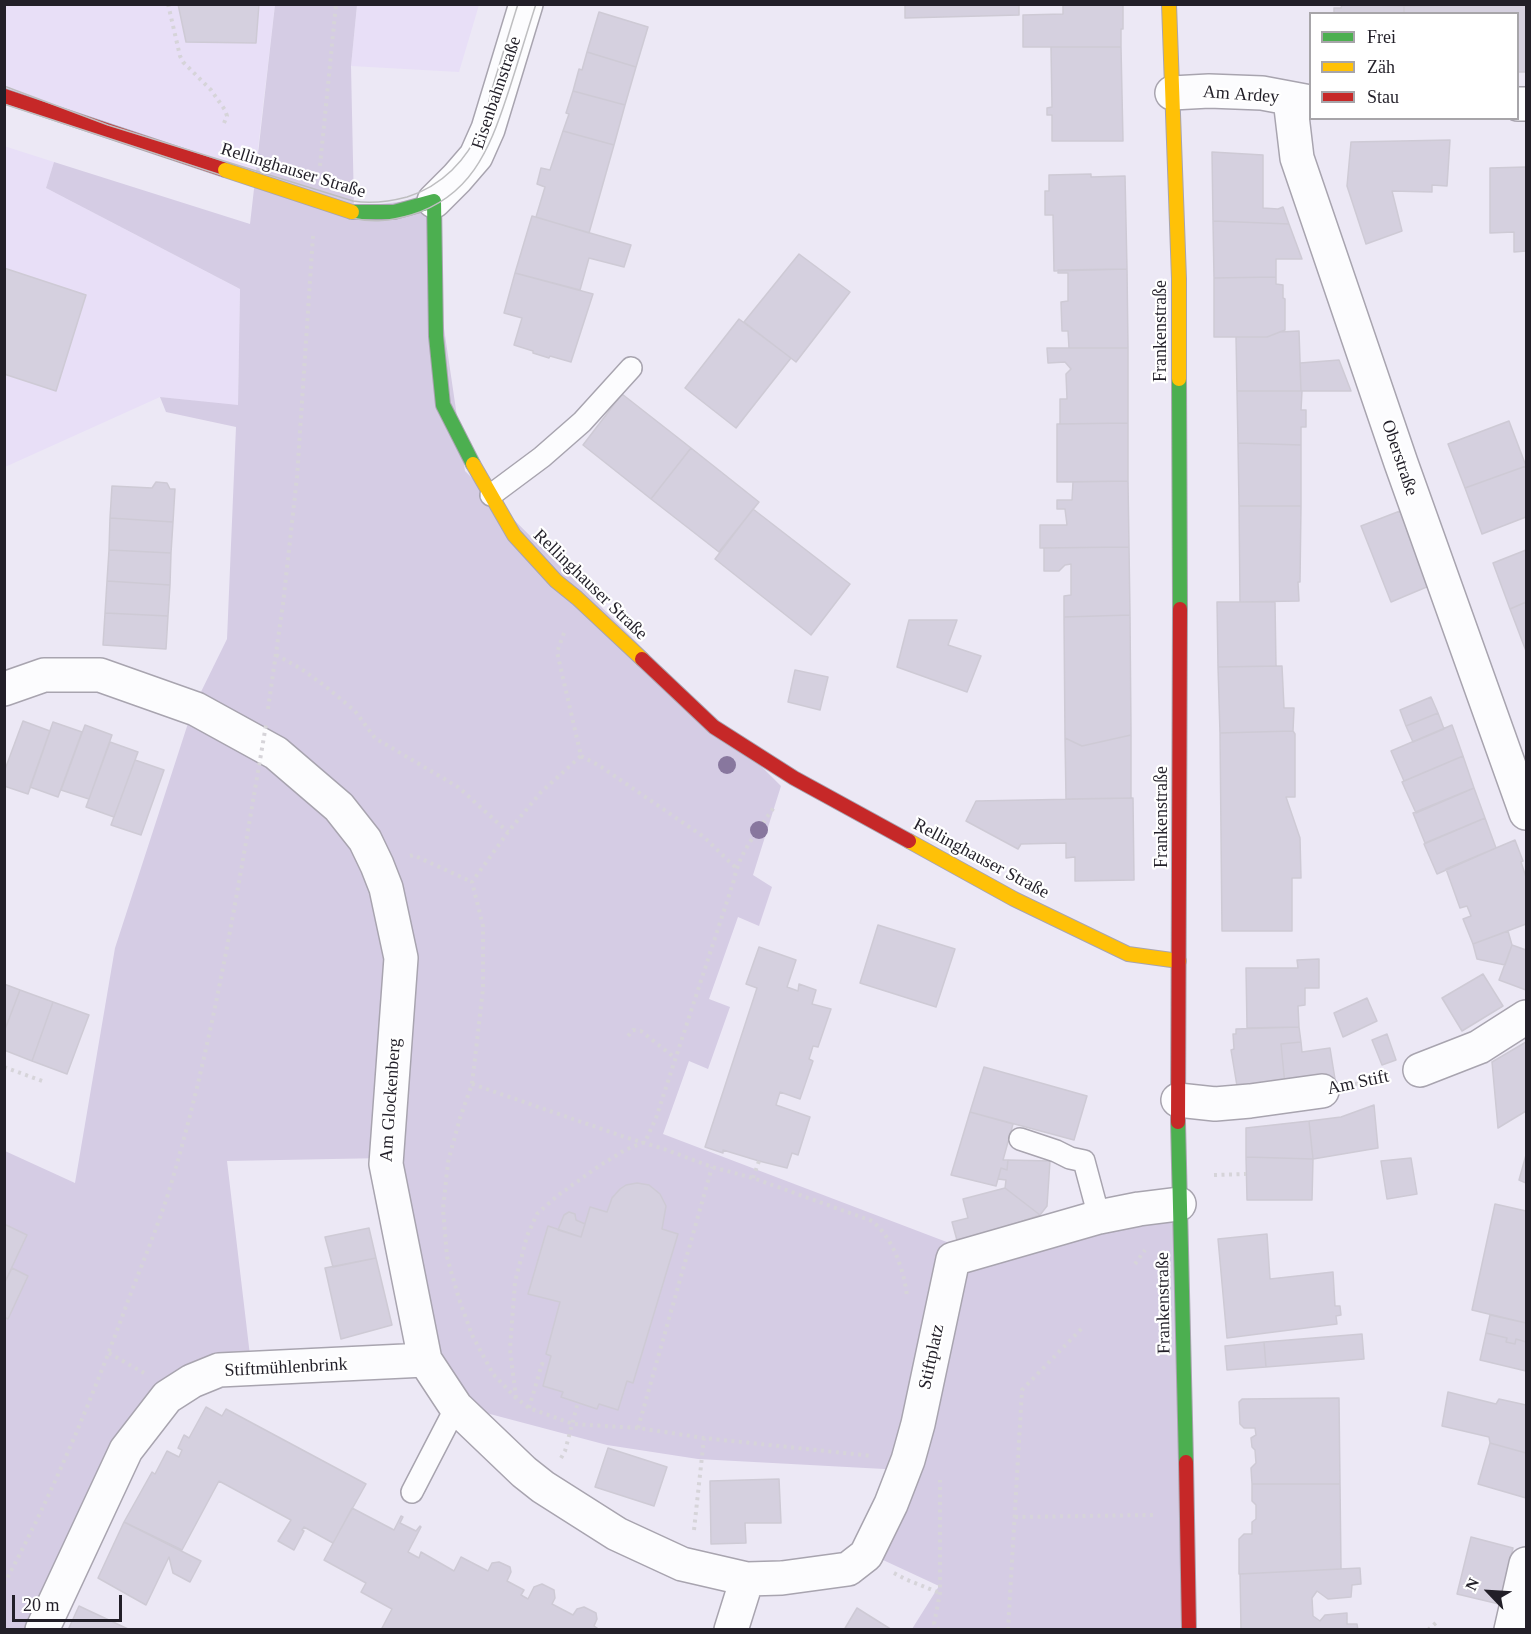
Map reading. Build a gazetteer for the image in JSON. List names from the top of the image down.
{
  "streets": {
    "main road": ["Rellinghauser Straße", "Frankenstraße"],
    "street": [
      "Eisenbahnstraße",
      "Am Ardey",
      "Oberstraße",
      "Am Stift",
      "Am Glockenberg",
      "Stiftplatz",
      "Stiftmühlenbrink"
    ]
  },
  "crossings": [
    ["Eisenbahnstraße", "Rellinghauser Straße"],
    ["Am Ardey", "Frankenstraße"],
    ["Am Ardey", "Oberstraße"],
    ["Rellinghauser Straße", "Frankenstraße"],
    ["Frankenstraße", "Am Stift"],
    ["Frankenstraße", "Stiftplatz"],
    ["Am Glockenberg", "Stiftplatz"],
    ["Am Glockenberg", "Stiftmühlenbrink"]
  ],
  "legend": ["Frei", "Zäh", "Stau"],
  "scale_bar": "20 m",
  "north": "top left"
}
